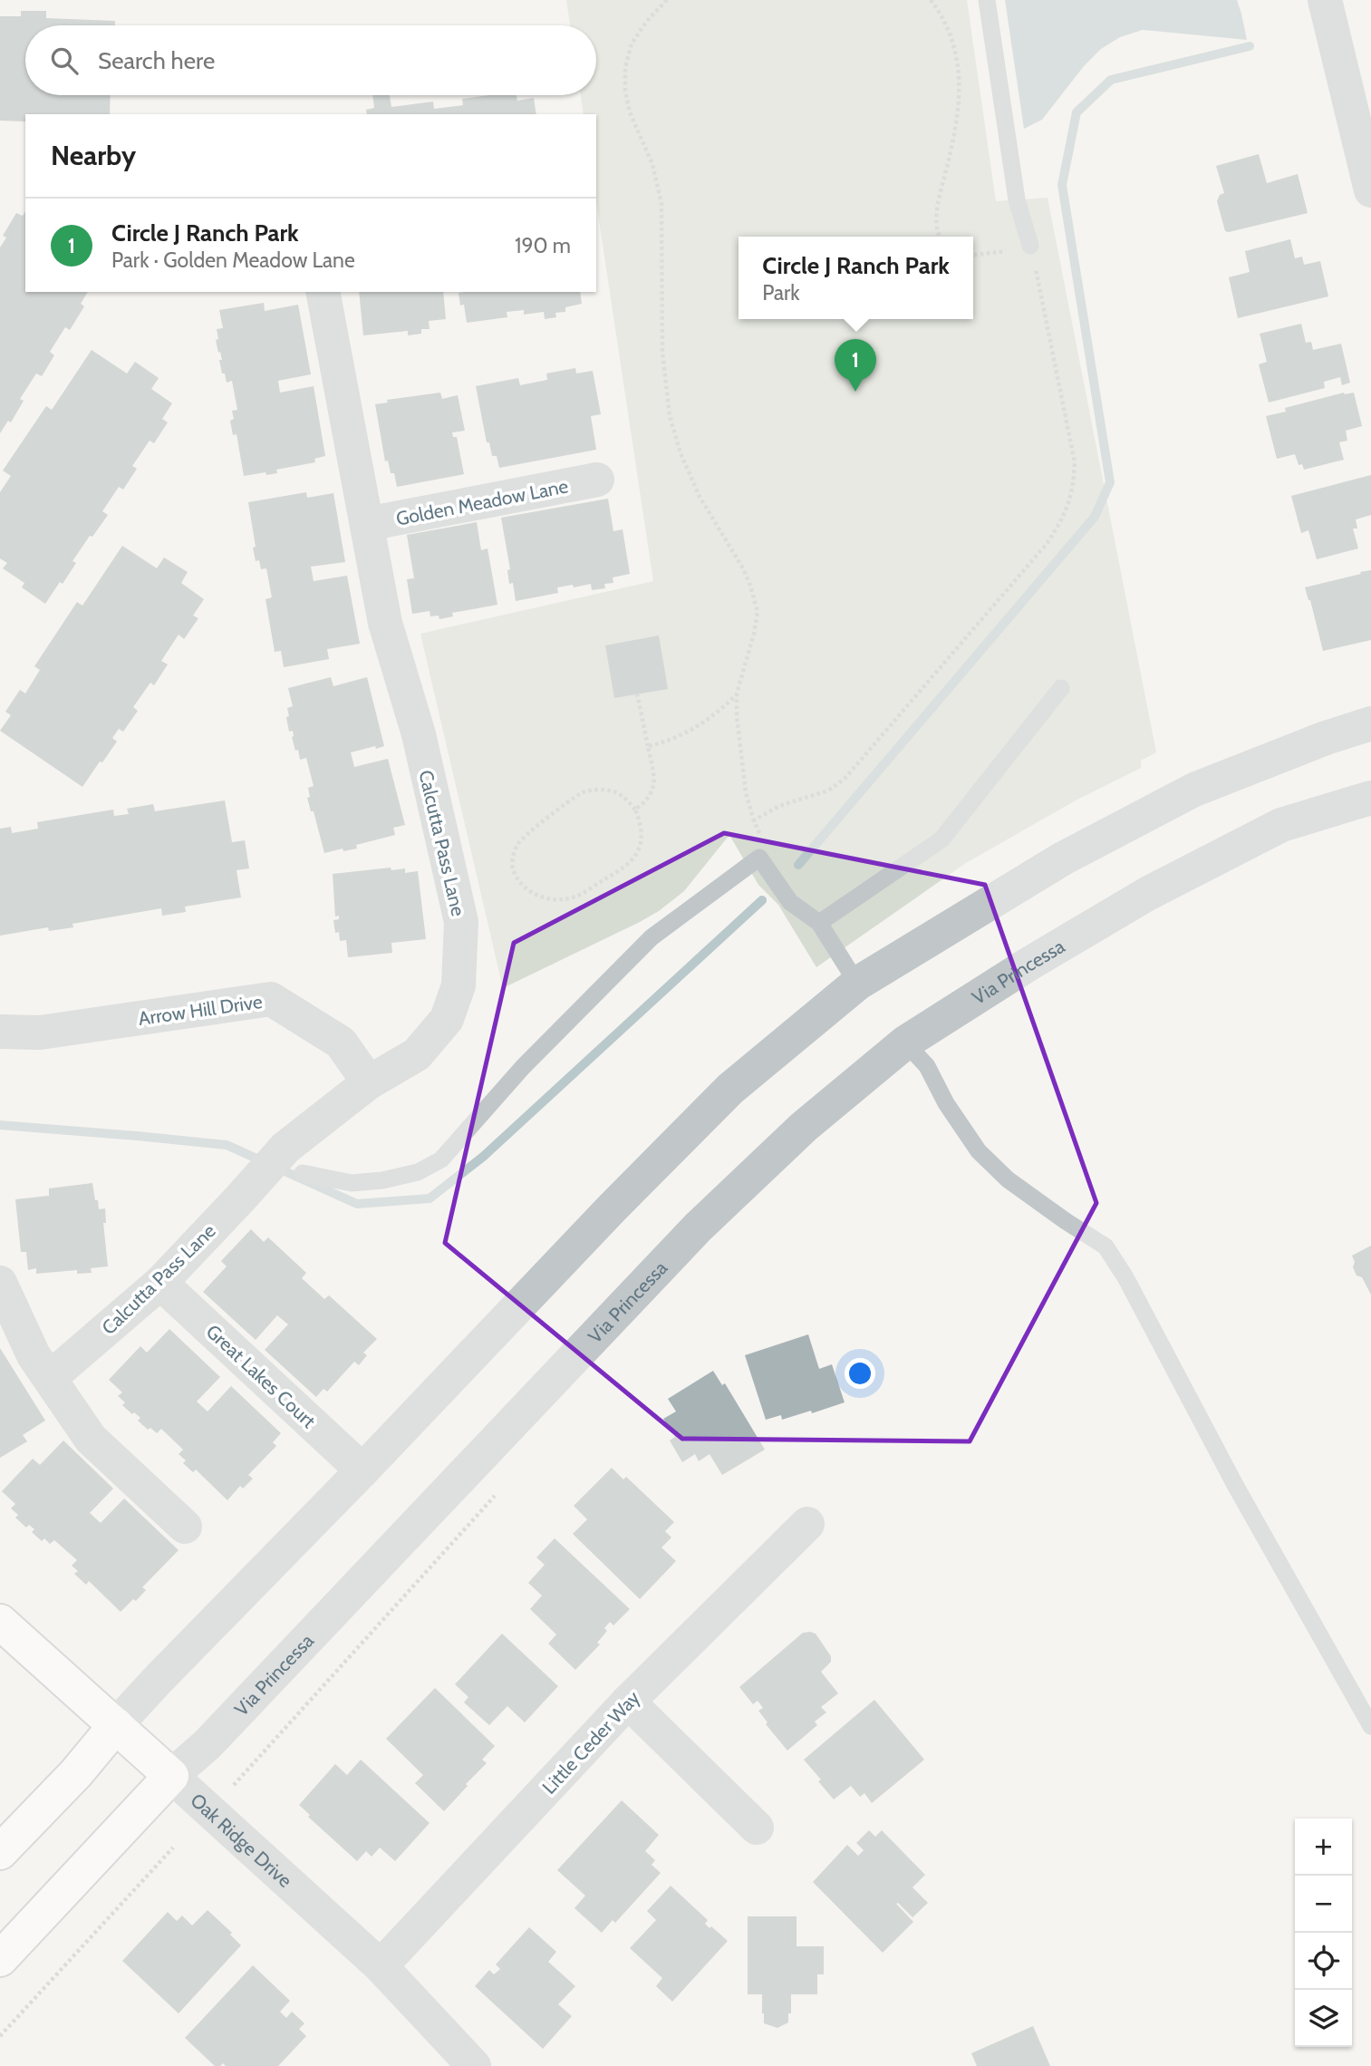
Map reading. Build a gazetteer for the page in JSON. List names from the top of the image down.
{
  "streets": {
    "main road": ["Via Princessa", "Oak Ridge Drive"],
    "street": [
      "Golden Meadow Lane",
      "Calcutta Pass Lane",
      "Arrow Hill Drive",
      "Great Lakes Court",
      "Little Ceder Way"
    ]
  },
  "crossings": [
    ["Golden Meadow Lane", "Calcutta Pass Lane"],
    ["Calcutta Pass Lane", "Arrow Hill Drive"],
    ["Calcutta Pass Lane", "Great Lakes Court"],
    ["Via Princessa", "Oak Ridge Drive"],
    ["Little Ceder Way", "Oak Ridge Drive"]
  ],
  "page": {
    "search": "Search here",
    "heading": "Nearby",
    "list": [
      {
        "mark": "1",
        "name": "Circle J Ranch Park",
        "note": "Park · Golden Meadow Lane",
        "value": "190 m"
      }
    ],
    "popup": ["Circle J Ranch Park", "Park"],
    "pins": "1",
    "map_buttons": ["+", "−"]
  }
}
